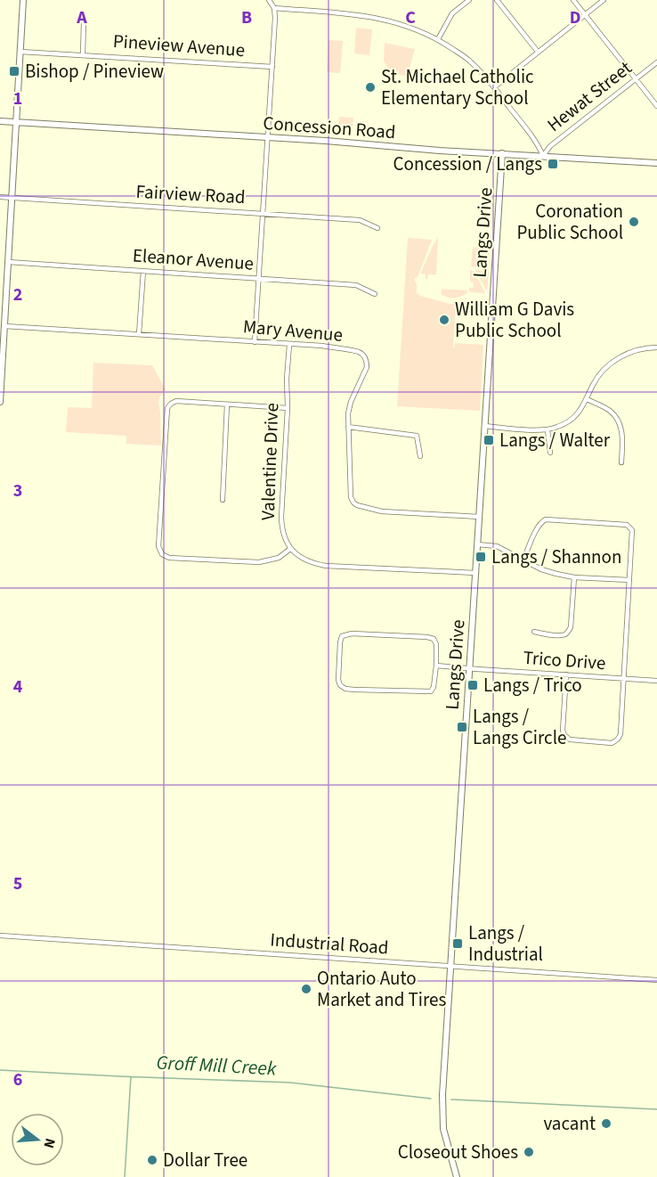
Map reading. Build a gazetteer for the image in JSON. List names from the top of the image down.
{
  "streets": {
    "main road": ["Concession Road", "Langs Drive"],
    "street": [
      "Pineview Avenue",
      "Hewat Street",
      "Fairview Road",
      "Eleanor Avenue",
      "Mary Avenue",
      "Valentine Drive",
      "Trico Drive",
      "Industrial Road"
    ]
  },
  "crossings": [
    ["Hewat Street", "Concession Road"],
    ["Concession Road", "Langs Drive"],
    ["Langs Drive", "Mary Avenue"],
    ["Langs Drive", "Trico Drive"],
    ["Langs Drive", "Industrial Road"],
    ["Mary Avenue", "Valentine Drive"]
  ],
  "water": ["Groff Mill Creek"],
  "places": {
    "transit": [
      "Bishop / Pineview",
      "Concession / Langs",
      "Langs / Walter",
      "Langs / Shannon",
      "Langs / Trico",
      "Langs / Langs Circle",
      "Langs / Industrial"
    ],
    "other": [
      "St. Michael Catholic Elementary School",
      "Coronation Public School",
      "William G Davis Public School",
      "Ontario Auto Market and Tires",
      "vacant",
      "Closeout Shoes",
      "Dollar Tree"
    ]
  },
  "north": "right",
  "grid": {
    "columns": [
      "A",
      "B",
      "C",
      "D"
    ],
    "rows": [
      "1",
      "2",
      "3",
      "4",
      "5",
      "6"
    ]
  }
}
